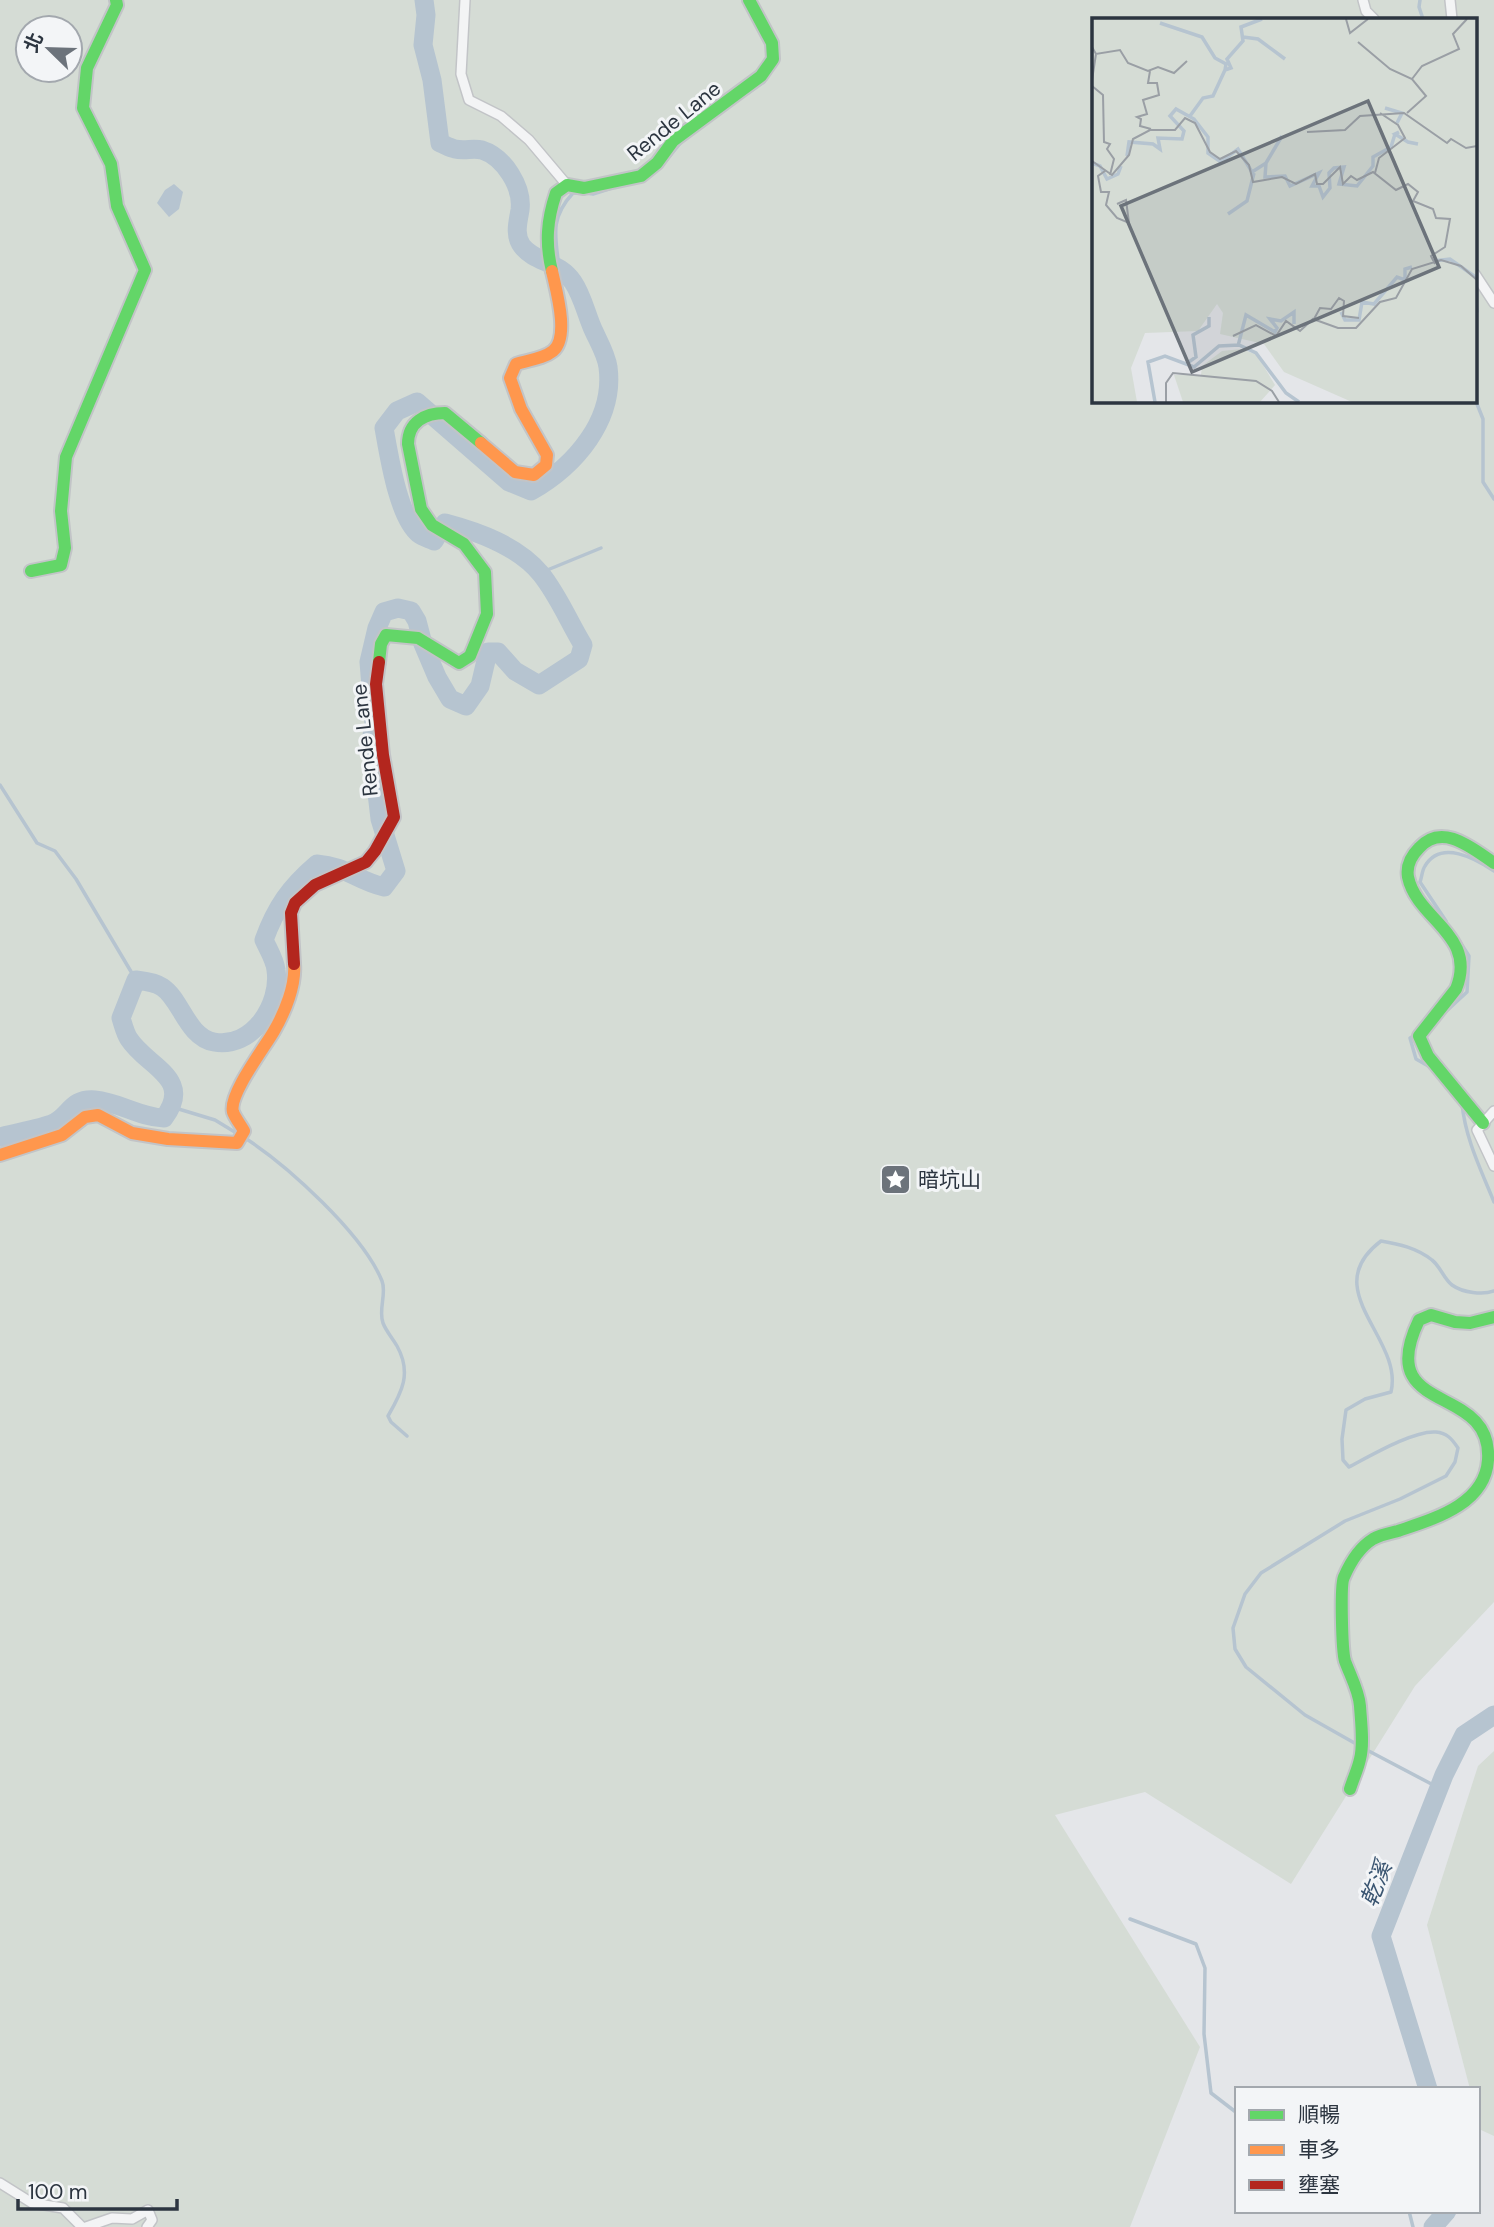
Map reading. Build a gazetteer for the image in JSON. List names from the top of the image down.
{
  "streets": {
    "street": ["Rende Lane"]
  },
  "water": ["乾溪"],
  "places": {
    "place": ["暗坑山"]
  },
  "legend": ["順暢", "車多", "壅塞"],
  "scale_bar": "100 m",
  "north": "top left"
}
